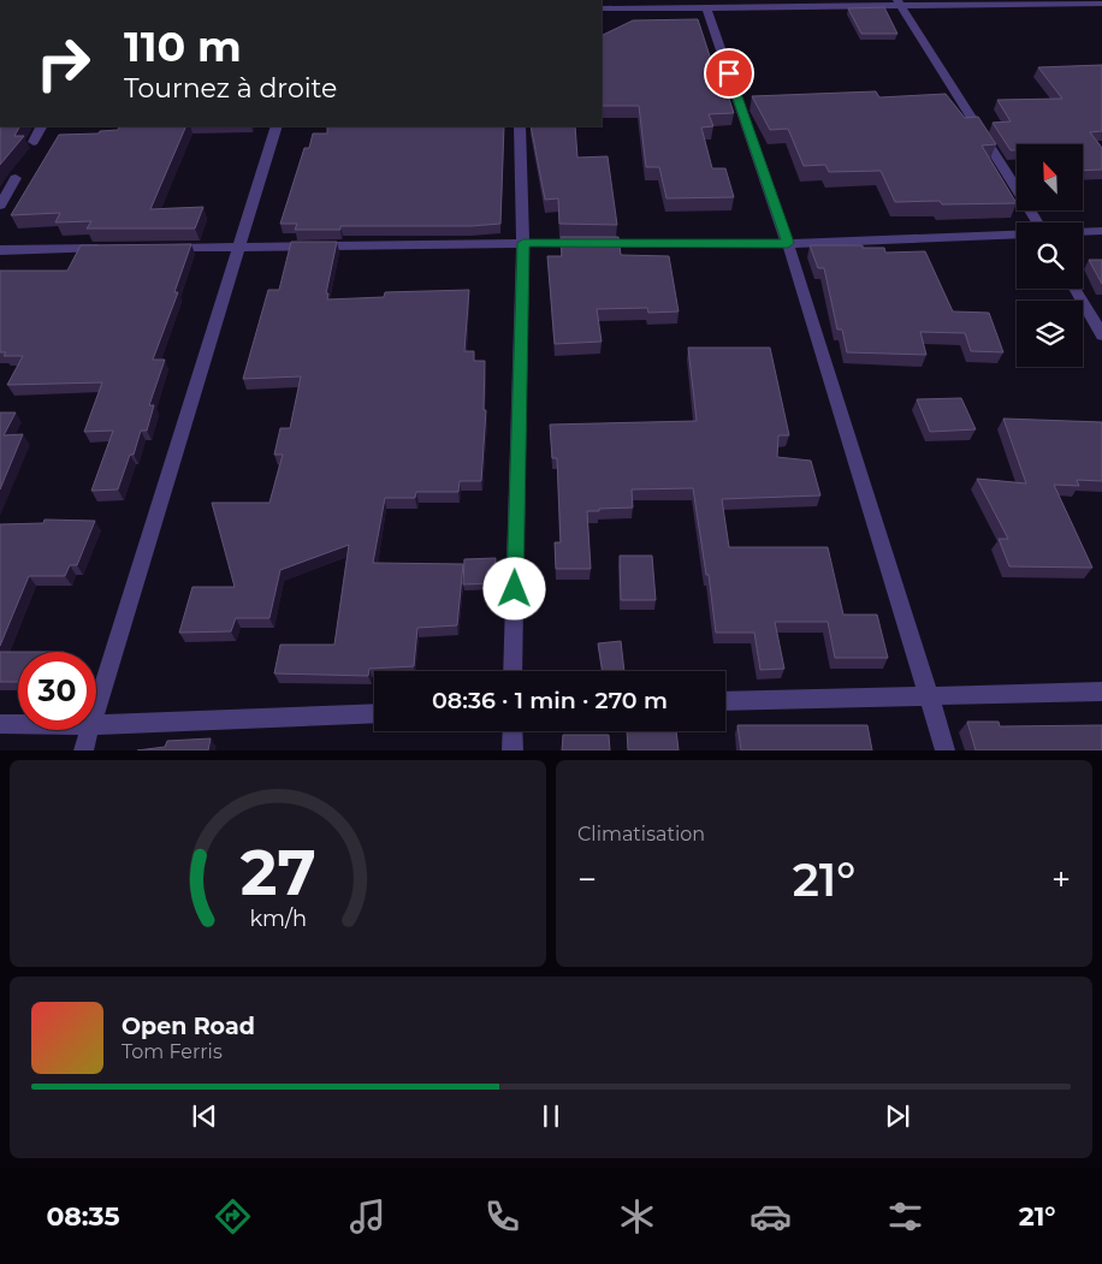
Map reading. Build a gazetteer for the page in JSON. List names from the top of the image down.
{
  "north": "top left",
  "page": {
    "turn": ["110 m", "Tournez à droite"],
    "limit": "30",
    "trip": "08:36 · 1 min · 270 m",
    "tile": "Climatisation",
    "heat": ["−", "21°", "+"],
    "song": ["Open Road", "Tom Ferris"],
    "tabs": ["08:35", "21°"],
    "gauge": ["27", "km/h"]
  }
}
